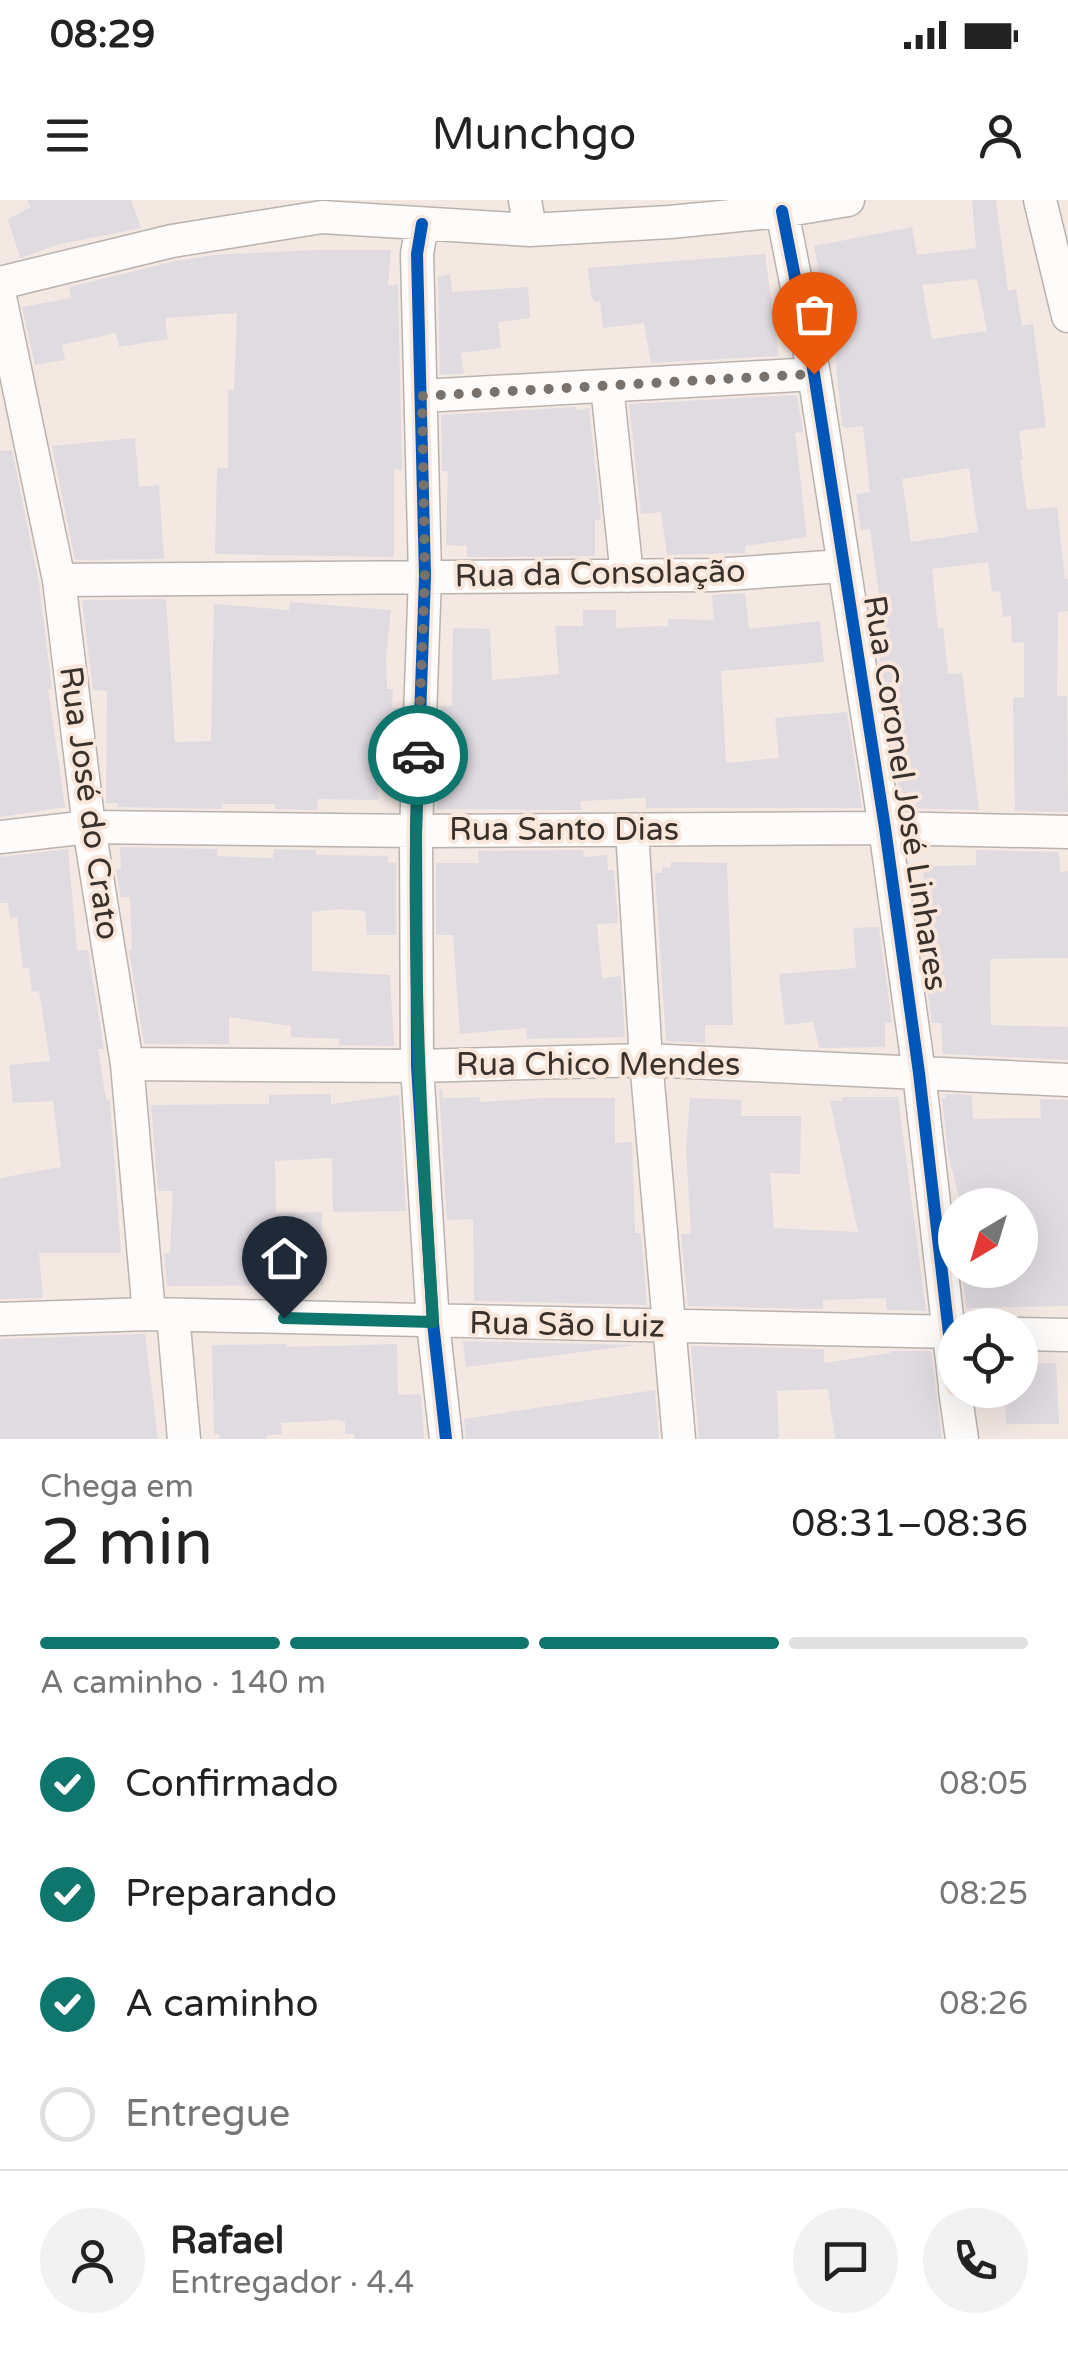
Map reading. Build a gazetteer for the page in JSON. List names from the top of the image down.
{
  "streets": {
    "street": [
      "Rua da Consolação",
      "Rua Coronel José Linhares",
      "Rua José do Crato",
      "Rua Santo Dias",
      "Rua Chico Mendes",
      "Rua São Luiz"
    ]
  },
  "crossings": [
    ["Rua da Consolação", "Rua Coronel José Linhares"],
    ["Rua da Consolação", "Rua José do Crato"],
    ["Rua Coronel José Linhares", "Rua Santo Dias"],
    ["Rua Coronel José Linhares", "Rua Chico Mendes"],
    ["Rua José do Crato", "Rua Santo Dias"],
    ["Rua José do Crato", "Rua Chico Mendes"],
    ["Rua José do Crato", "Rua São Luiz"]
  ],
  "north": "bottom left",
  "page": {
    "status": "08:29",
    "header": "Munchgo",
    "heading": ["2 min", "Chega em", "08:31–08:36"],
    "panel": ["Rafael", "Entregador · 4.4"],
    "bar": "A caminho · 140 m",
    "list": [
      ["Confirmado", "08:05"],
      ["Preparando", "08:25"],
      ["A caminho", "08:26"],
      "Entregue"
    ]
  }
}
